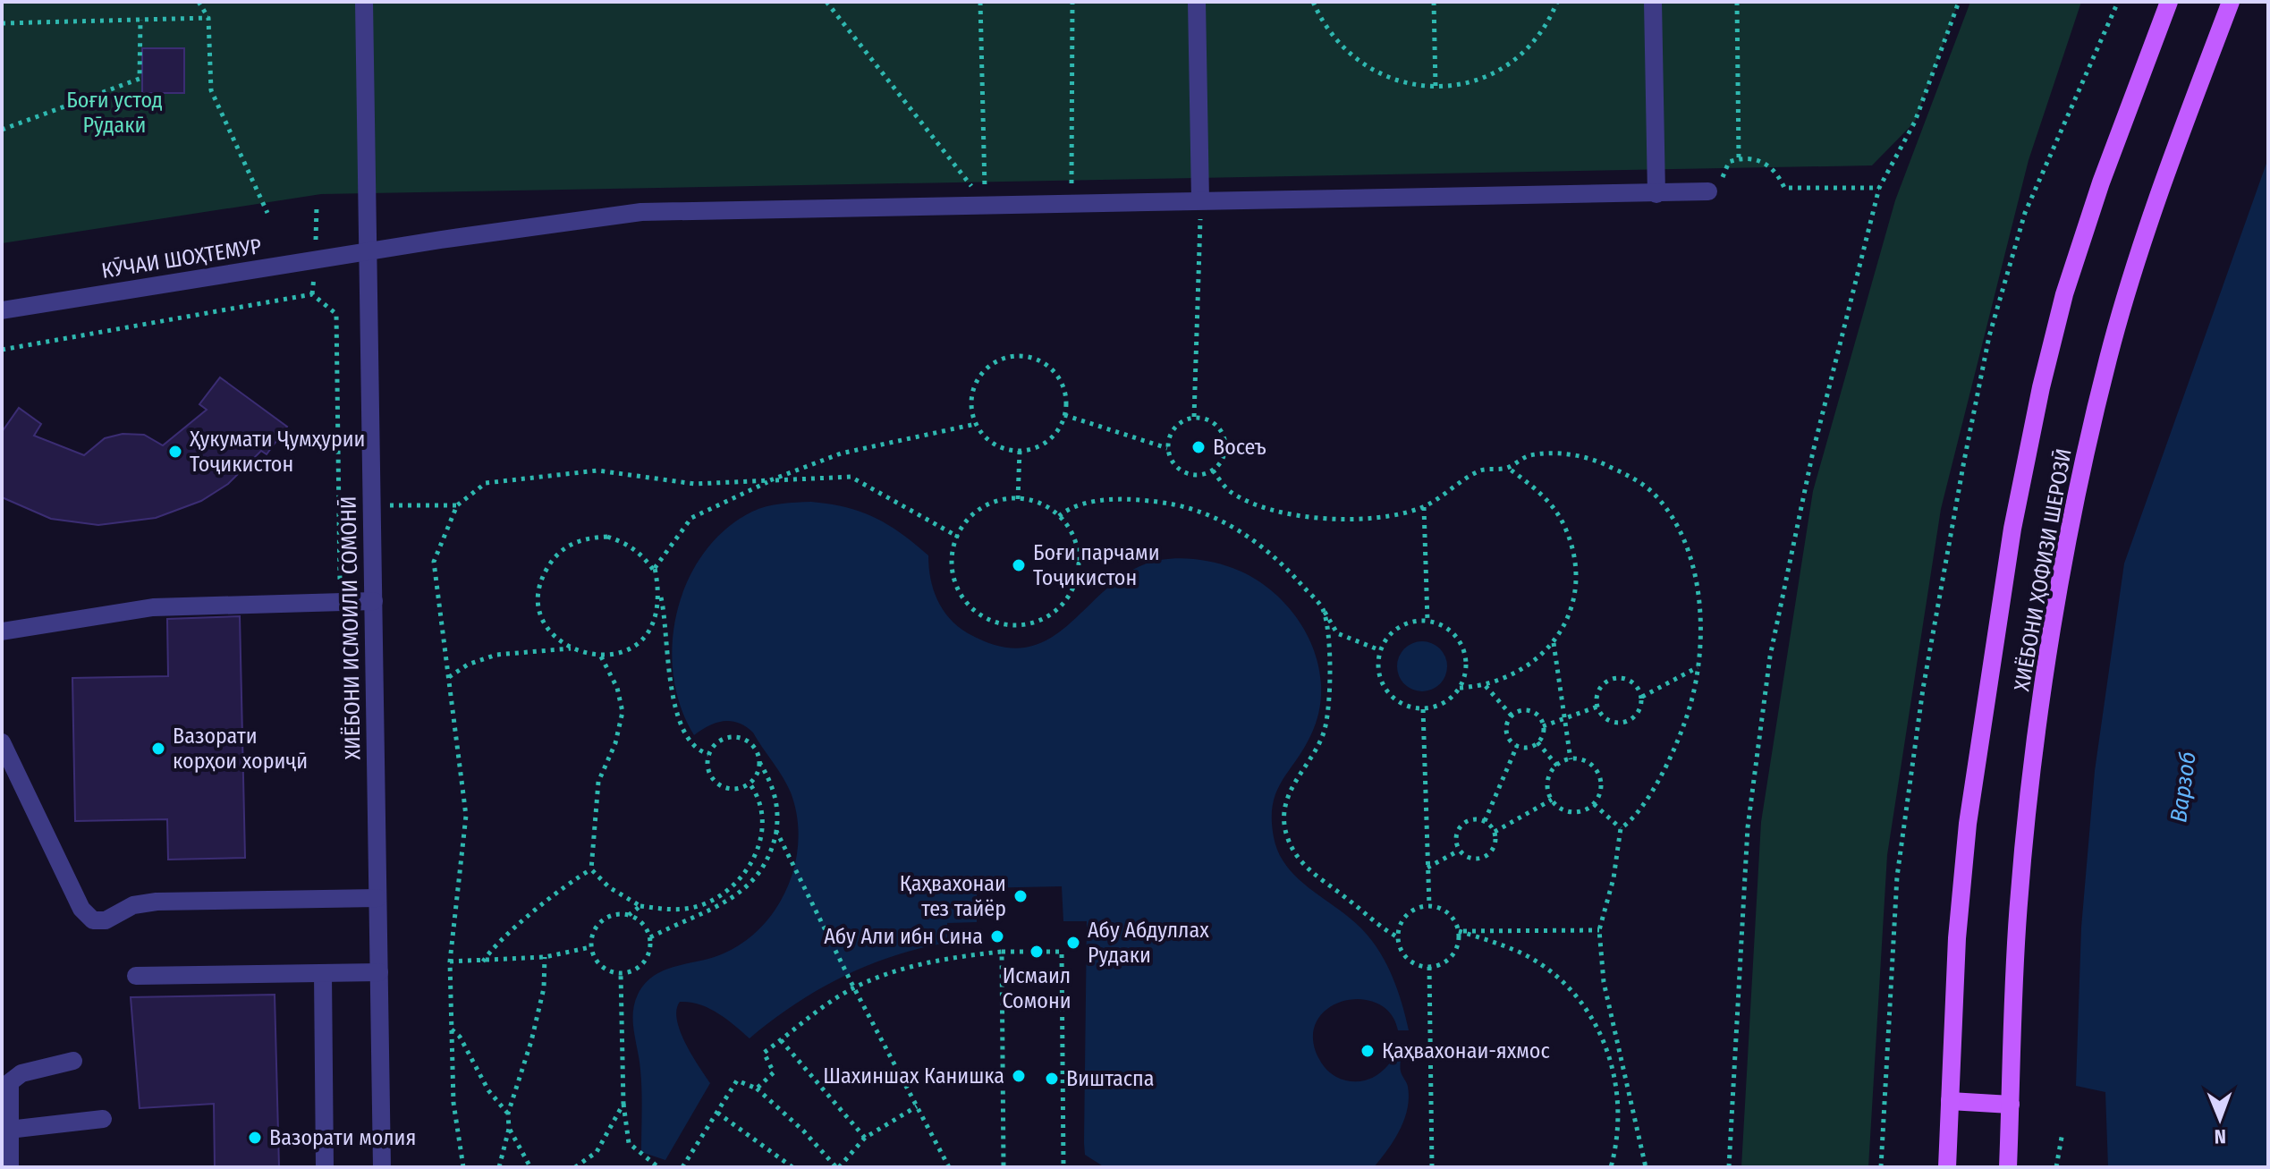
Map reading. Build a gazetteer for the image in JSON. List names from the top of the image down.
{
  "streets": {
    "main road": ["ХИЁБОНИ ҲОФИЗИ ШЕРОЗӢ"],
    "street": ["КӮЧАИ ШОҲТЕМУР", "ХИЁБОНИ ИСМОИЛИ СОМОНӢ"]
  },
  "crossings": [
    ["КӮЧАИ ШОҲТЕМУР", "ХИЁБОНИ ИСМОИЛИ СОМОНӢ"]
  ],
  "water": ["Варзоб"],
  "parks": ["Боғи устод Рӯдакӣ"],
  "places": [
    "Восеъ",
    "Ҳукумати Ҷумҳурии Тоҷикистон",
    "Боғи парчами Тоҷикистон",
    "Вазорати корҳои хориҷӣ",
    "Қаҳвахонаи тез тайёр",
    "Абу Али ибн Сина",
    "Абу Абдуллах Рудаки",
    "Исмаил Сомони",
    "Қаҳвахонаи-яхмос",
    "Шахиншах Канишка",
    "Виштаспа",
    "Вазорати молия"
  ],
  "north": "bottom"
}
